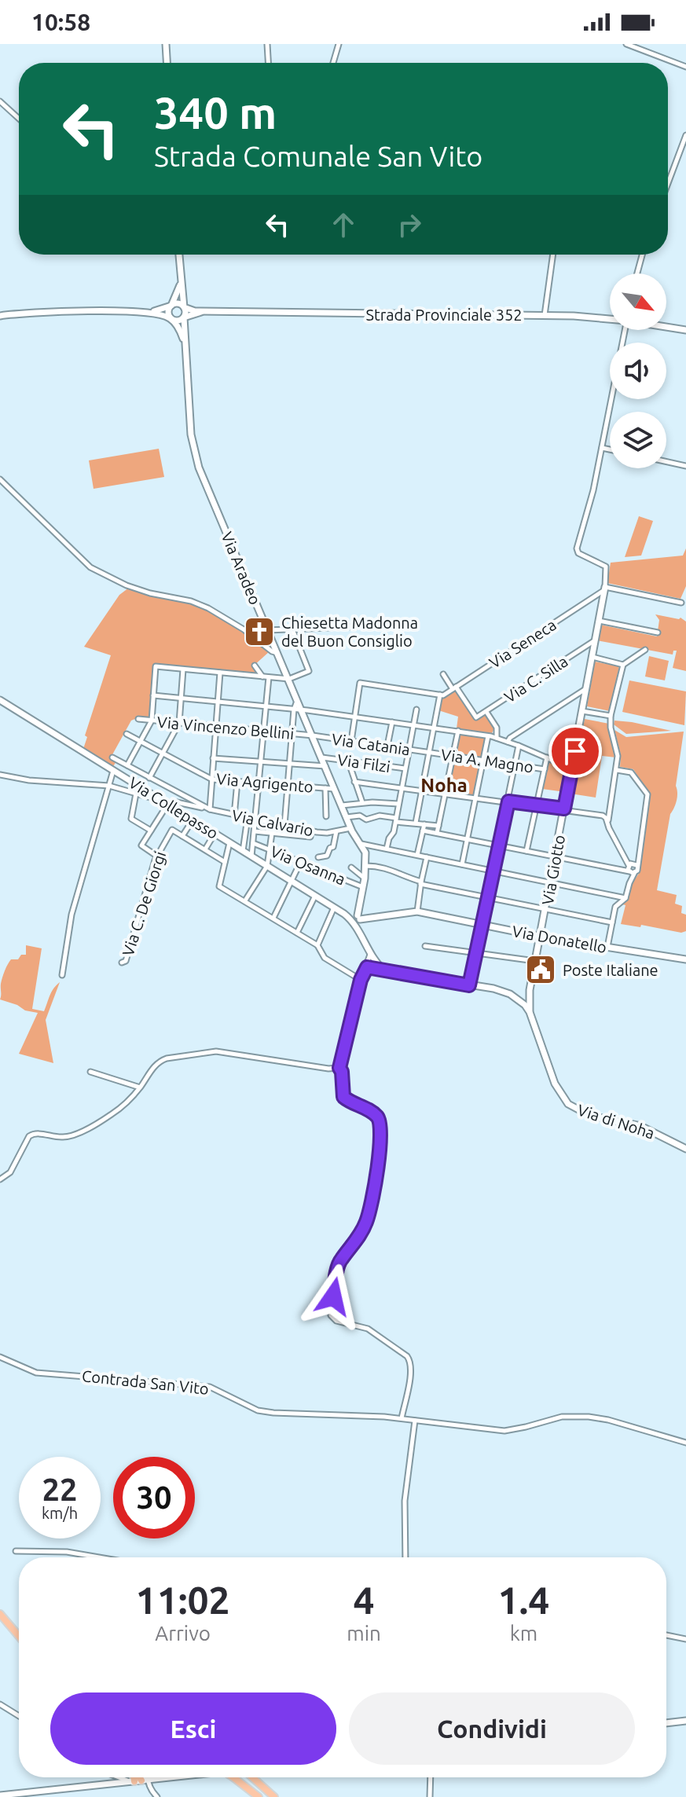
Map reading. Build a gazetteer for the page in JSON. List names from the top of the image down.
{
  "streets": {
    "street": [
      "Strada Provinciale 352",
      "Via Aradeo",
      "Via Seneca",
      "Via C. Silla",
      "Via Vincenzo Bellini",
      "Via Catania",
      "Via A. Magno",
      "Via Filzi",
      "Via Agrigento",
      "Via Collepasso",
      "Via Calvario",
      "Via Osanna",
      "Via Giotto",
      "Via C. De Giorgi",
      "Via Donatello",
      "Via di Noha",
      "Contrada San Vito"
    ]
  },
  "crossings": [
    ["Strada Provinciale 352", "Via Aradeo"],
    ["Via Aradeo", "Via Vincenzo Bellini"],
    ["Via Aradeo", "Via Catania"],
    ["Via Aradeo", "Via Filzi"],
    ["Via Aradeo", "Via Agrigento"],
    ["Via Aradeo", "Via Calvario"],
    ["Via Seneca", "Via C. Silla"],
    ["Via Seneca", "Via Giotto"],
    ["Via C. Silla", "Via Giotto"],
    ["Via Vincenzo Bellini", "Via Catania"],
    ["Via Catania", "Via A. Magno"],
    ["Via Collepasso", "Via Donatello"],
    ["Via Giotto", "Via Donatello"],
    ["Via Giotto", "Via di Noha"]
  ],
  "districts": ["Noha"],
  "places": {
    "church": ["Chiesetta Madonna del Buon Consiglio"],
    "public building": ["Poste Italiane"]
  },
  "north": "bottom right",
  "page": {
    "status": "10:58",
    "turn": ["340 m", "Strada Comunale San Vito"],
    "speed": "22 km/h",
    "limit": "30",
    "eta": [
      "11:02",
      "Arrivo",
      "4",
      "min",
      "1.4",
      "km"
    ],
    "buttons": ["Esci", "Condividi"]
  }
}
